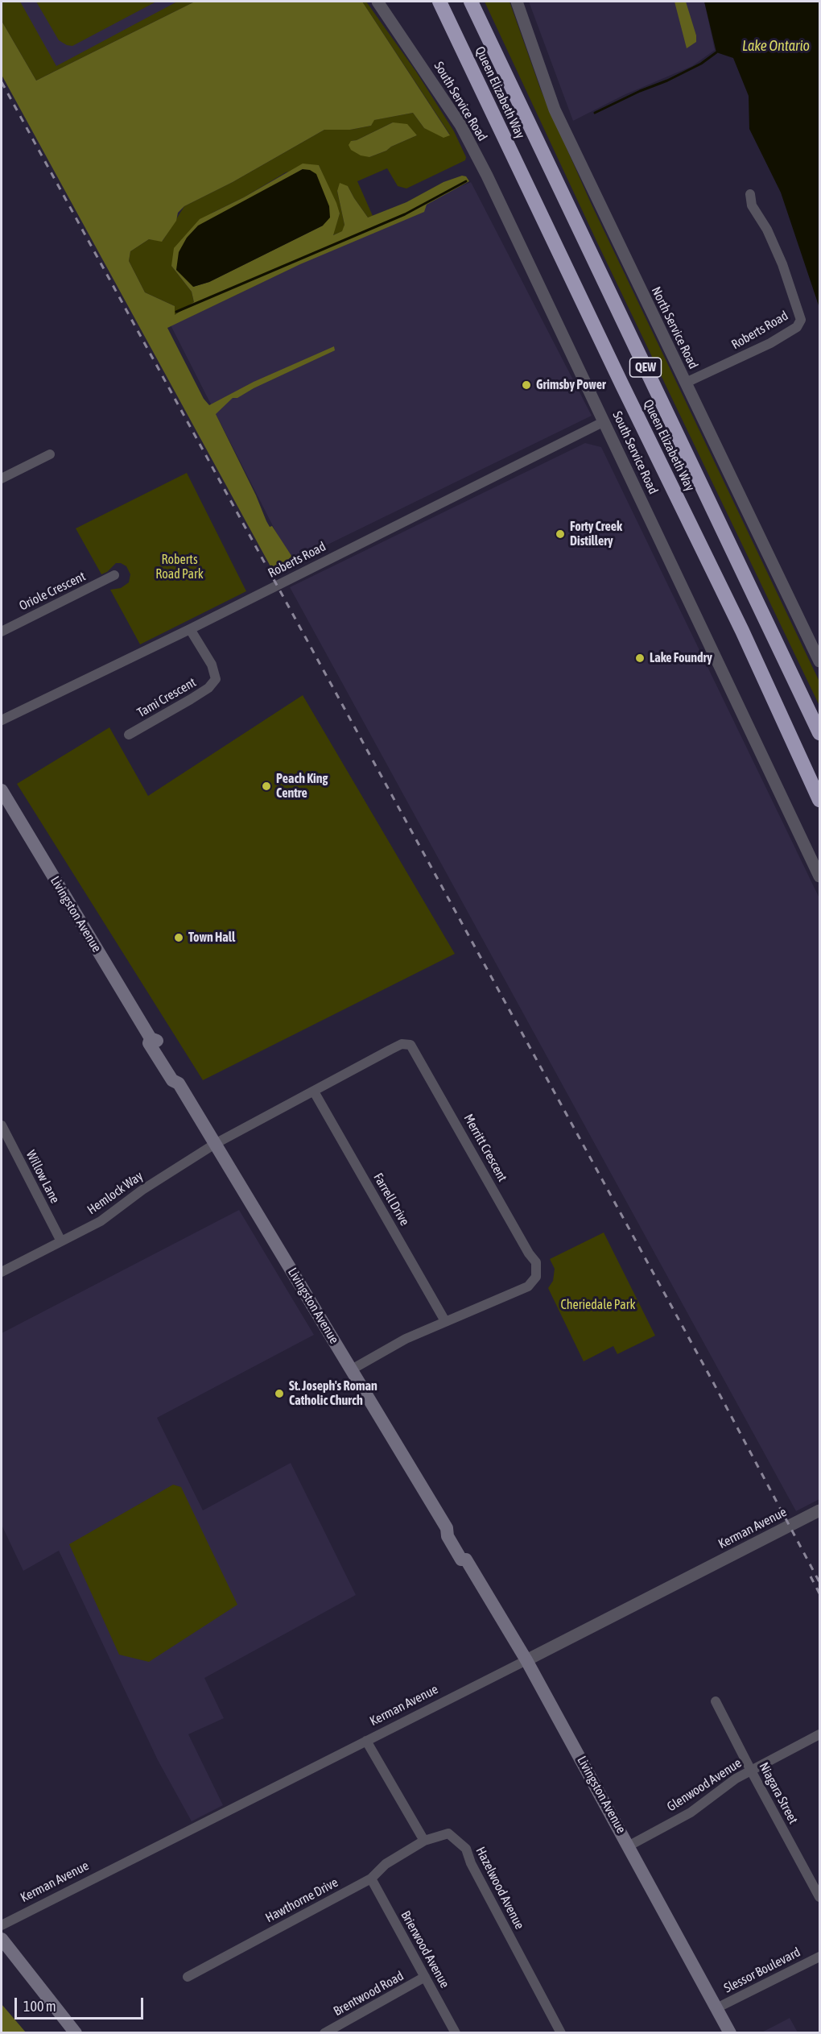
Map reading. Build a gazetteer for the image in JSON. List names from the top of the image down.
{
  "streets": {
    "highway": ["Queen Elizabeth Way", "QEW"],
    "main road": ["Livingston Avenue"],
    "street": [
      "South Service Road",
      "North Service Road",
      "Roberts Road",
      "Oriole Crescent",
      "Tami Crescent",
      "Merritt Crescent",
      "Willow Lane",
      "Hemlock Way",
      "Farrell Drive",
      "Kerman Avenue",
      "Glenwood Avenue",
      "Niagara Street",
      "Hazelwood Avenue",
      "Hawthorne Drive",
      "Brierwood Avenue",
      "Slessor Boulevard",
      "Brentwood Road"
    ]
  },
  "crossings": [
    ["South Service Road", "Roberts Road"],
    ["North Service Road", "Roberts Road"],
    ["Roberts Road", "Tami Crescent"],
    ["Livingston Avenue", "Merritt Crescent"],
    ["Livingston Avenue", "Hemlock Way"],
    ["Livingston Avenue", "Kerman Avenue"],
    ["Livingston Avenue", "Glenwood Avenue"],
    ["Livingston Avenue", "Slessor Boulevard"],
    ["Merritt Crescent", "Hemlock Way"],
    ["Merritt Crescent", "Farrell Drive"],
    ["Willow Lane", "Hemlock Way"],
    ["Glenwood Avenue", "Niagara Street"],
    ["Hazelwood Avenue", "Hawthorne Drive"],
    ["Hawthorne Drive", "Brierwood Avenue"],
    ["Brierwood Avenue", "Brentwood Road"]
  ],
  "water": ["Lake Ontario"],
  "parks": ["Roberts Road Park", "Cheriedale Park"],
  "places": [
    "Grimsby Power",
    "Forty Creek Distillery",
    "Lake Foundry",
    "Peach King Centre",
    "Town Hall",
    "St. Joseph's Roman Catholic Church"
  ],
  "scale_bar": "100 m"
}
